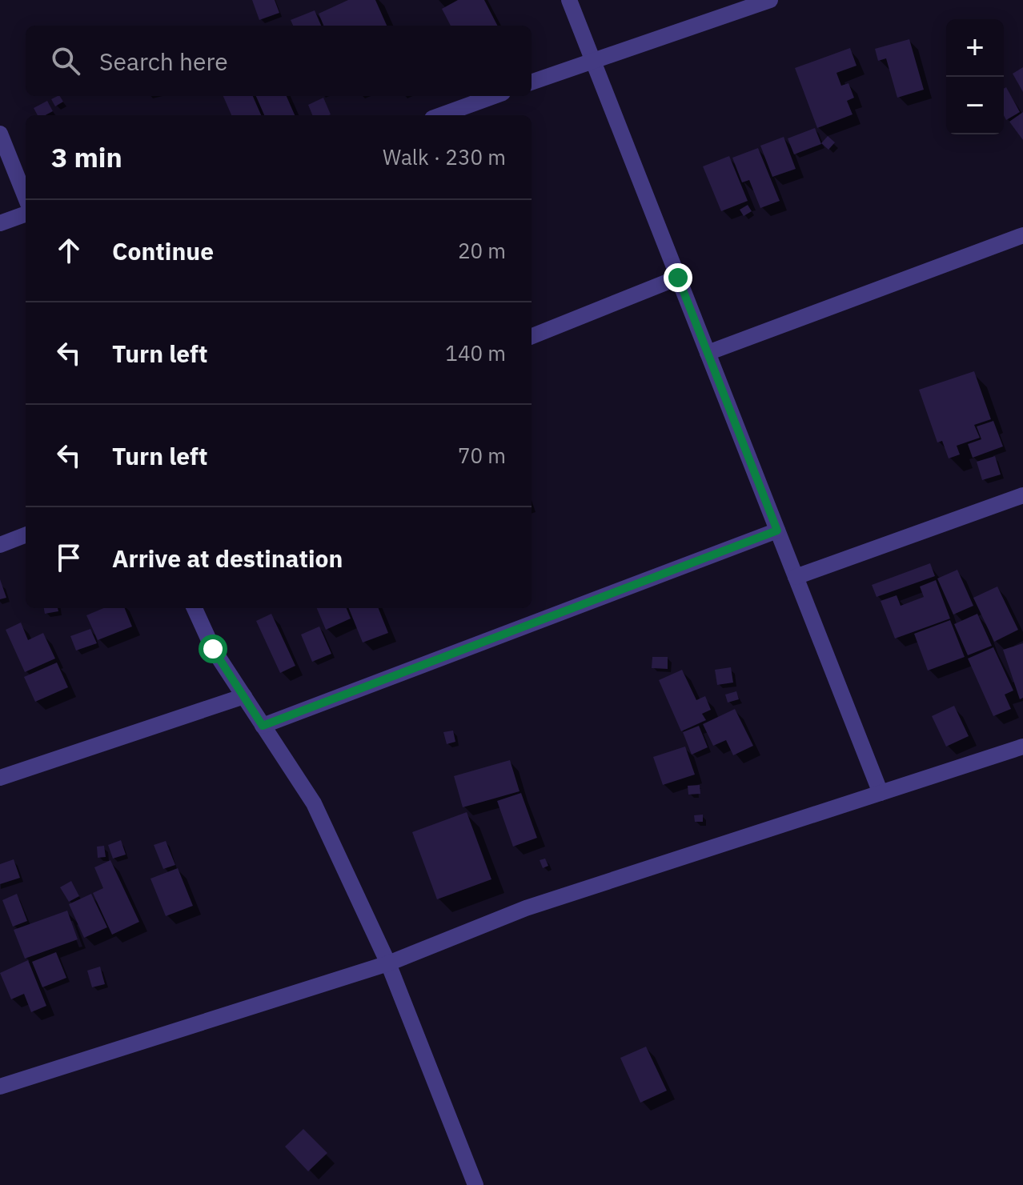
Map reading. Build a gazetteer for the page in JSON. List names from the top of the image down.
{
  "page": {
    "map_buttons": ["+", "−"],
    "search": "Search here",
    "heading": ["3 min", "Walk · 230 m"],
    "list": [
      ["Continue", "20 m"],
      ["Turn left", "140 m"],
      ["Turn left", "70 m"],
      "Arrive at destination"
    ]
  }
}
